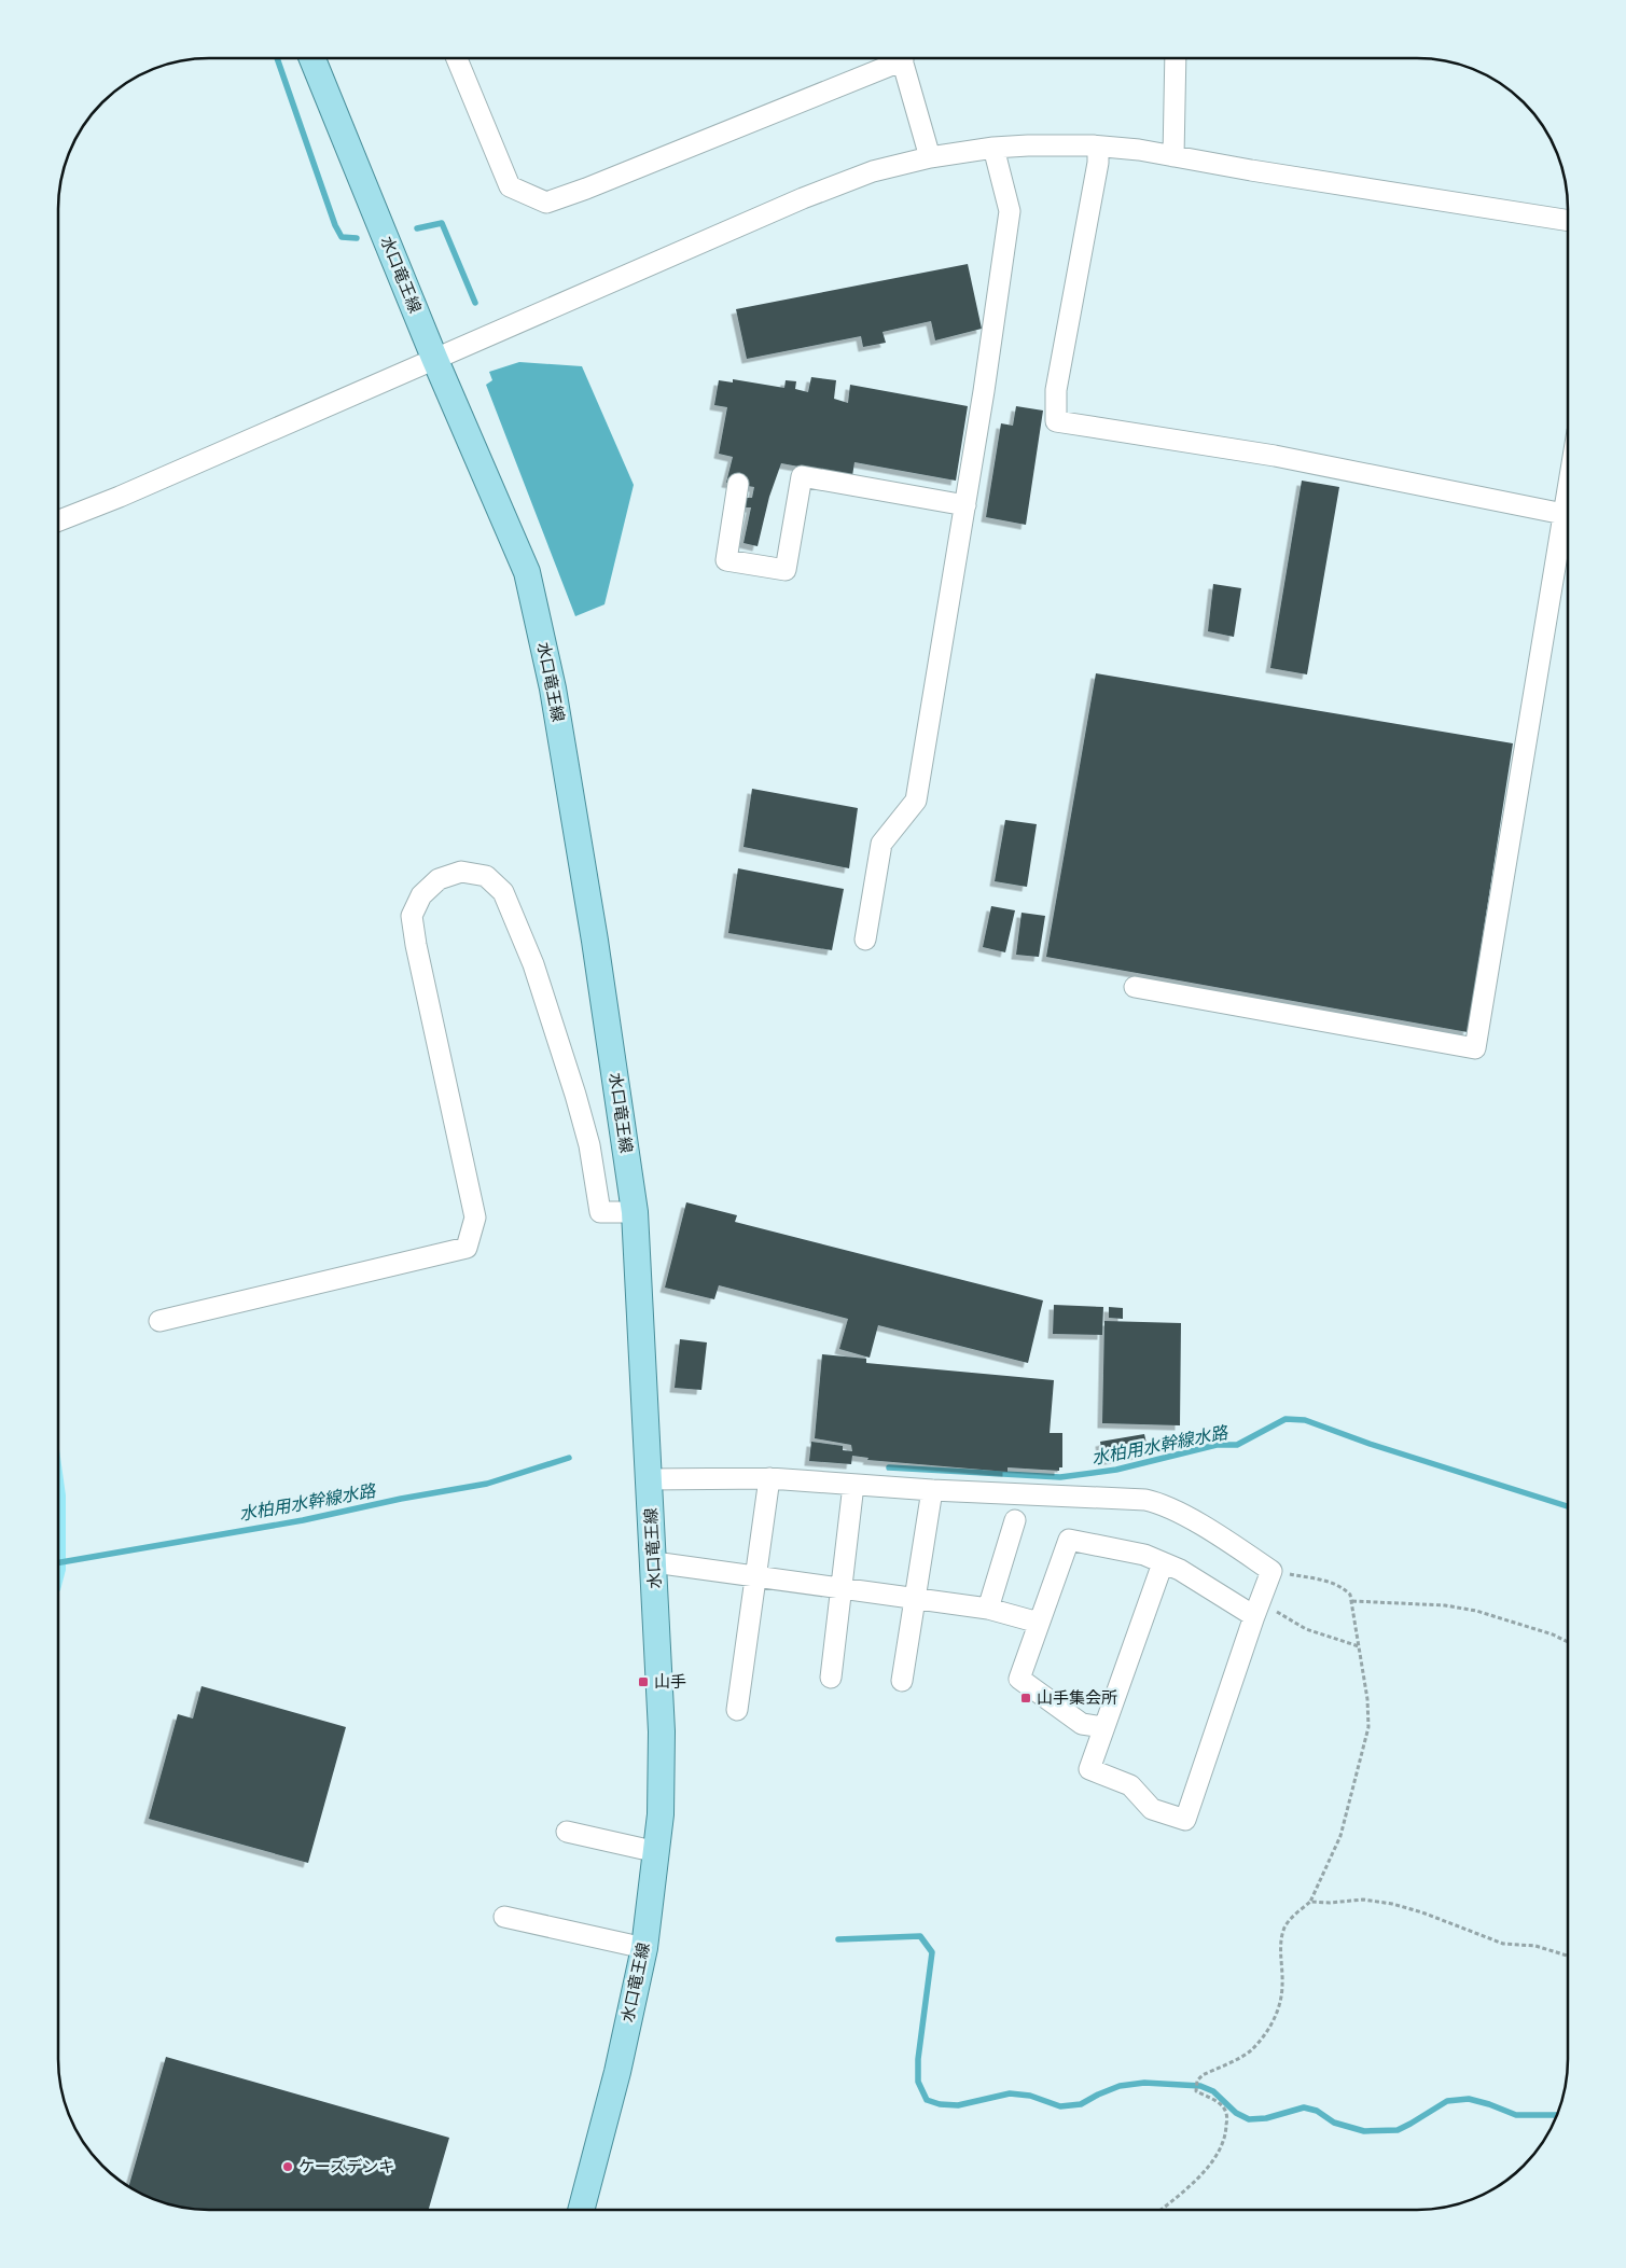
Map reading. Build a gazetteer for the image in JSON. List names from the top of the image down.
{
  "streets": {
    "main road": ["水口竜王線"]
  },
  "water": ["水柏用水幹線水路"],
  "places": {
    "transit": ["山手", "山手集会所"],
    "other": ["ケーズデンキ"]
  }
}
